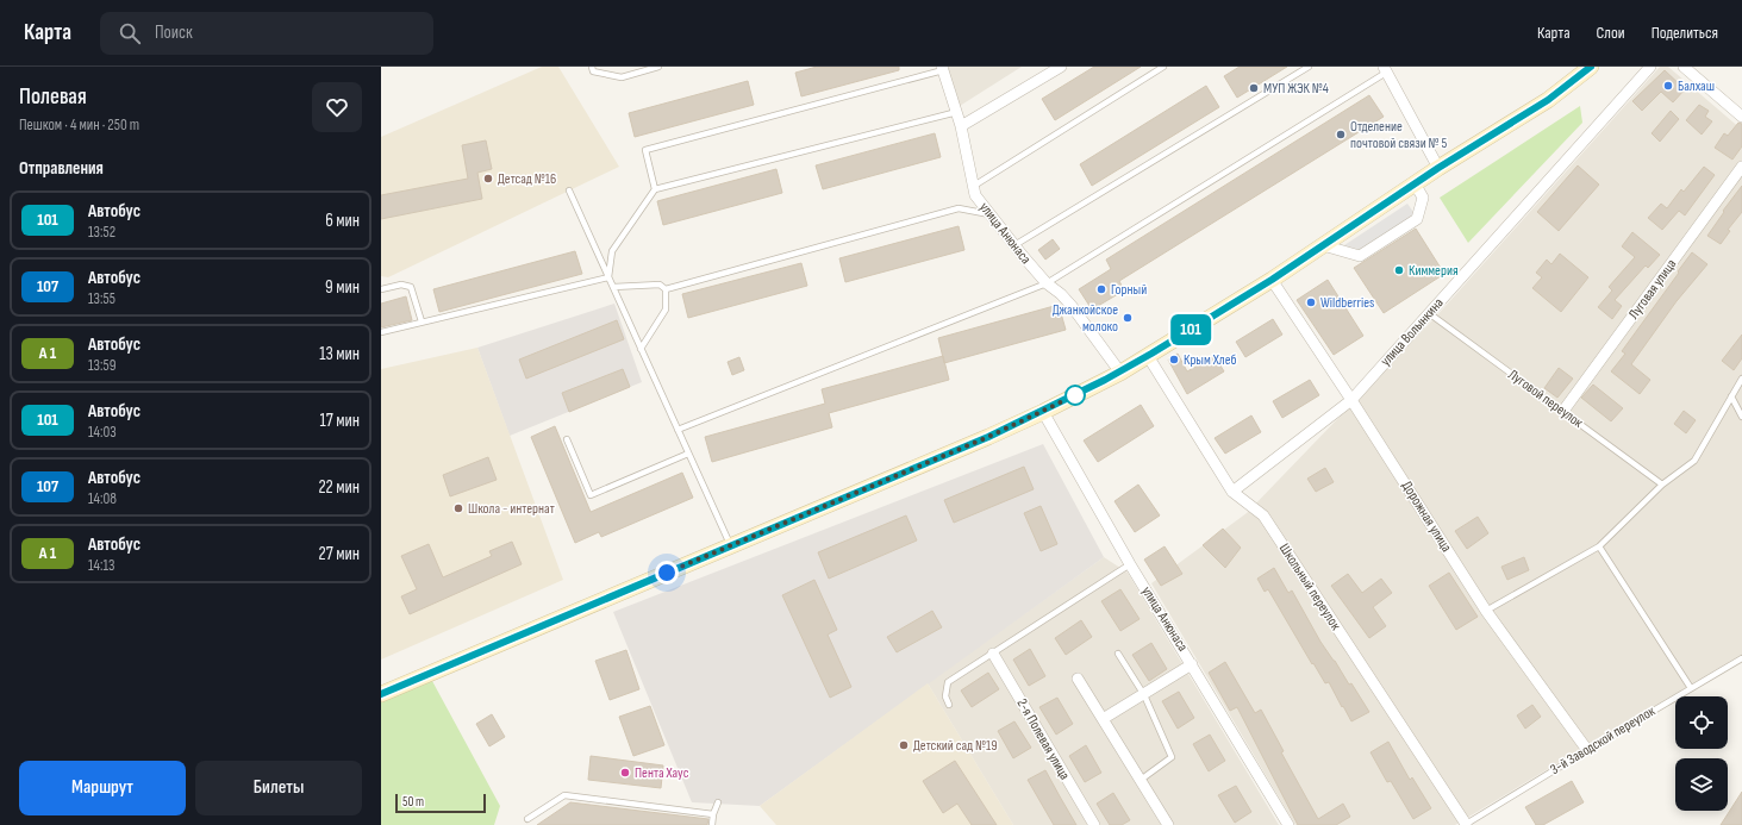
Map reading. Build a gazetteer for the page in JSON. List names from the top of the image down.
{
  "streets": {
    "street": [
      "улица Анюнаса",
      "Луговая улица",
      "улица Волынкина",
      "Дорожная улица",
      "Школьный переулок",
      "2-я Полевая улица"
    ],
    "lane": ["Луговой переулок", "3-й Заводской переулок"]
  },
  "crossings": [
    ["Луговая улица", "Луговой переулок"],
    ["улица Волынкина", "Луговой переулок"],
    ["улица Волынкина", "Дорожная улица"],
    ["улица Волынкина", "Школьный переулок"],
    ["Дорожная улица", "3-й Заводской переулок"],
    ["Школьный переулок", "3-й Заводской переулок"]
  ],
  "places": [
    "Балхаш",
    "МУП ЖЭК №4",
    "Отделение почтовой связи № 5",
    "Детсад №16",
    "Киммерия",
    "Горный",
    "Wildberries",
    "Джанкойское молоко",
    "Крым Хлеб",
    "Школа - интернат",
    "Детский сад №19",
    "Пента Хаус"
  ],
  "lines": ["bus line 101"],
  "scale_bar": "50 m",
  "page": {
    "header": "Карта",
    "search": "Поиск",
    "nav": ["Карта", "Слои", "Поделиться"],
    "heading": [
      ["Полевая", "Пешком · 4 мин · 250 m"],
      "Отправления"
    ],
    "on_map": "101",
    "list": [
      {
        "mark": "101",
        "name": "Автобус",
        "note": "13:52",
        "value": "6 мин"
      },
      {
        "mark": "107",
        "name": "Автобус",
        "note": "13:55",
        "value": "9 мин"
      },
      {
        "mark": "A 1",
        "name": "Автобус",
        "note": "13:59",
        "value": "13 мин"
      },
      {
        "mark": "101",
        "name": "Автобус",
        "note": "14:03",
        "value": "17 мин"
      },
      {
        "mark": "107",
        "name": "Автобус",
        "note": "14:08",
        "value": "22 мин"
      },
      {
        "mark": "A 1",
        "name": "Автобус",
        "note": "14:13",
        "value": "27 мин"
      }
    ],
    "buttons": ["Маршрут", "Билеты"],
    "scale": "50 m"
  }
}
